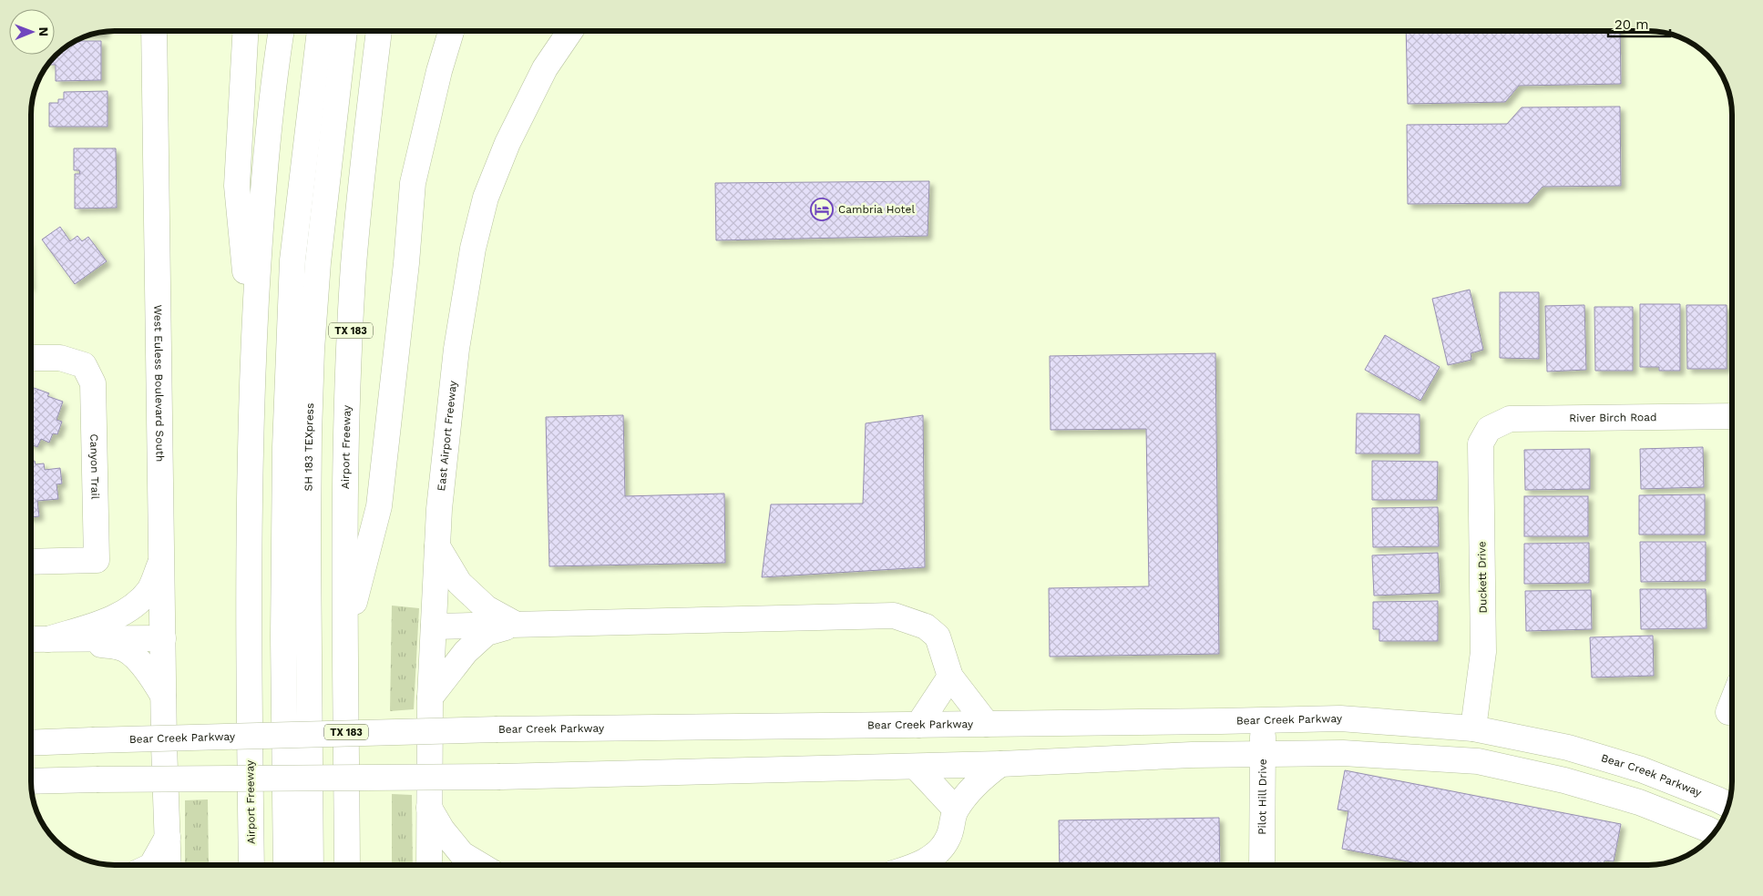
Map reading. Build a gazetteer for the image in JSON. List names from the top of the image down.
{
  "streets": {
    "main road": [
      "TX 183",
      "West Euless Boulevard South",
      "River Birch Road",
      "East Airport Freeway",
      "SH 183 TEXpress",
      "Airport Freeway",
      "Canyon Trail",
      "Duckett Drive",
      "Bear Creek Parkway",
      "Pilot Hill Drive"
    ]
  },
  "crossings": [
    ["River Birch Road", "Duckett Drive"],
    ["Duckett Drive", "Bear Creek Parkway"],
    ["Bear Creek Parkway", "Pilot Hill Drive"]
  ],
  "places": {
    "hotel": ["Cambria Hotel"]
  },
  "scale_bar": "20 m",
  "north": "right"
}
